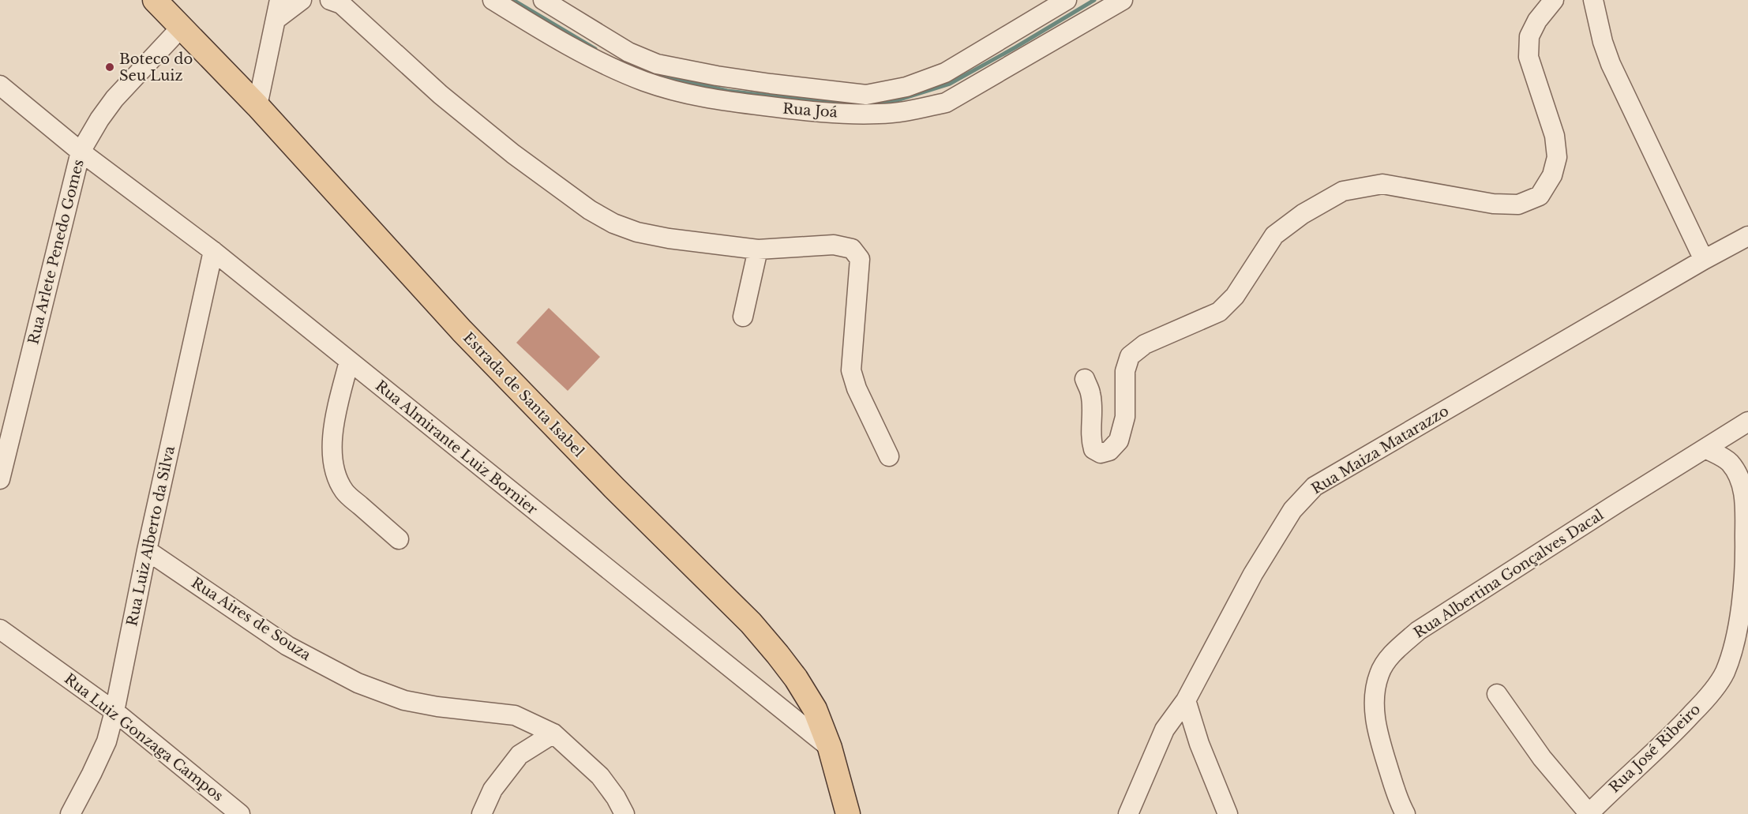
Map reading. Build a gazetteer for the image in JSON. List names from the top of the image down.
{
  "streets": {
    "main road": ["Estrada de Santa Isabel"],
    "street": [
      "Rua Joá",
      "Rua Arlete Penedo Gomes",
      "Rua Almirante Luiz Bornier",
      "Rua Maiza Matarazzo",
      "Rua Luiz Alberto da Silva",
      "Rua Albertina Gonçalves Dacal",
      "Rua Aires de Souza",
      "Rua Luiz Gonzaga Campos",
      "Rua José Ribeiro"
    ]
  },
  "crossings": [
    ["Rua Arlete Penedo Gomes", "Estrada de Santa Isabel"],
    ["Rua Arlete Penedo Gomes", "Rua Almirante Luiz Bornier"],
    ["Estrada de Santa Isabel", "Rua Almirante Luiz Bornier"],
    ["Rua Almirante Luiz Bornier", "Rua Luiz Alberto da Silva"],
    ["Rua Luiz Alberto da Silva", "Rua Aires de Souza"],
    ["Rua Luiz Alberto da Silva", "Rua Luiz Gonzaga Campos"],
    ["Rua Albertina Gonçalves Dacal", "Rua José Ribeiro"]
  ],
  "places": ["Boteco do Seu Luiz"]
}
